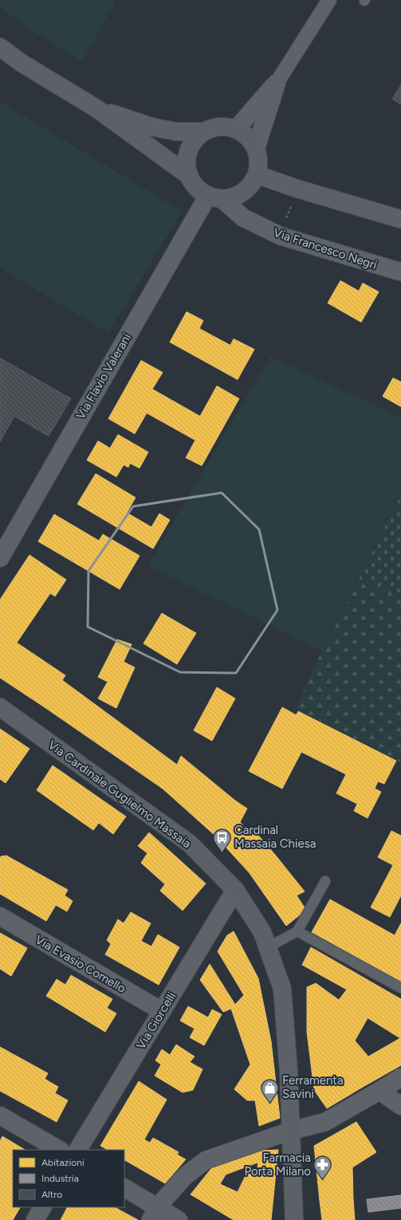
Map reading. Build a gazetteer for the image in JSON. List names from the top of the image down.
{
  "streets": {
    "main road": ["Via Cardinale Guglielmo Massaia"],
    "street": [
      "Via Francesco Negri",
      "Via Flavio Valerani",
      "Via Evasio Comello",
      "Via Giorcelli"
    ]
  },
  "crossings": [
    ["Via Francesco Negri", "Via Flavio Valerani"],
    ["Via Cardinale Guglielmo Massaia", "Via Giorcelli"],
    ["Via Evasio Comello", "Via Giorcelli"]
  ],
  "places": {
    "bus stop": ["Cardinal Massaia Chiesa"],
    "shop": ["Ferramenta Savini"],
    "pharmacy": ["Farmacia Porta Milano"]
  },
  "legend": ["Abitazioni", "Industria", "Altro"]
}
